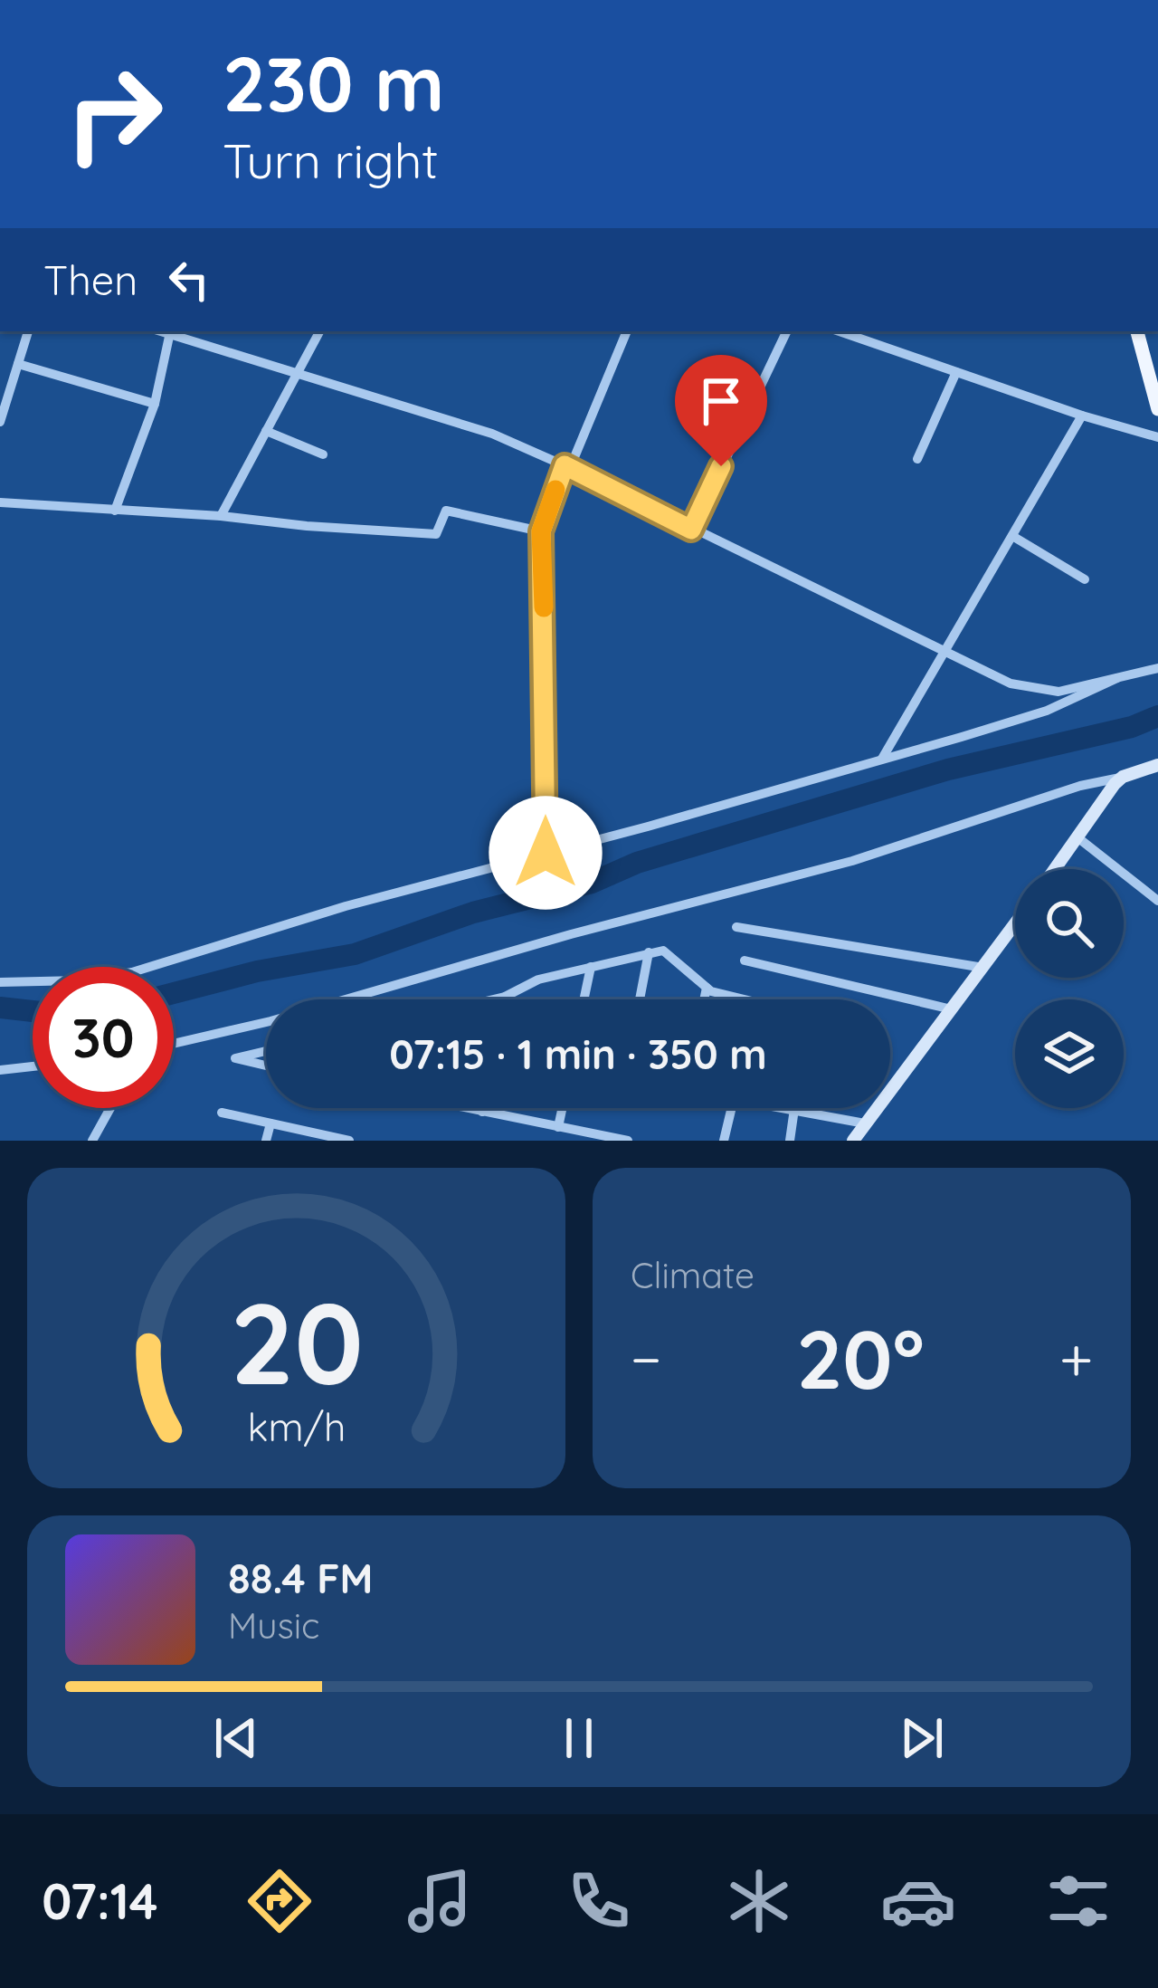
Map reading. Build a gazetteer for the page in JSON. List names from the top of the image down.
{
  "page": {
    "turn": ["230 m", "Turn right"],
    "then": "Then",
    "limit": "30",
    "trip": "07:15 · 1 min · 350 m",
    "tile": "Climate",
    "heat": ["−", "20°", "+"],
    "song": ["88.4 FM", "Music"],
    "tabs": "07:14",
    "gauge": ["20", "km/h"]
  }
}
